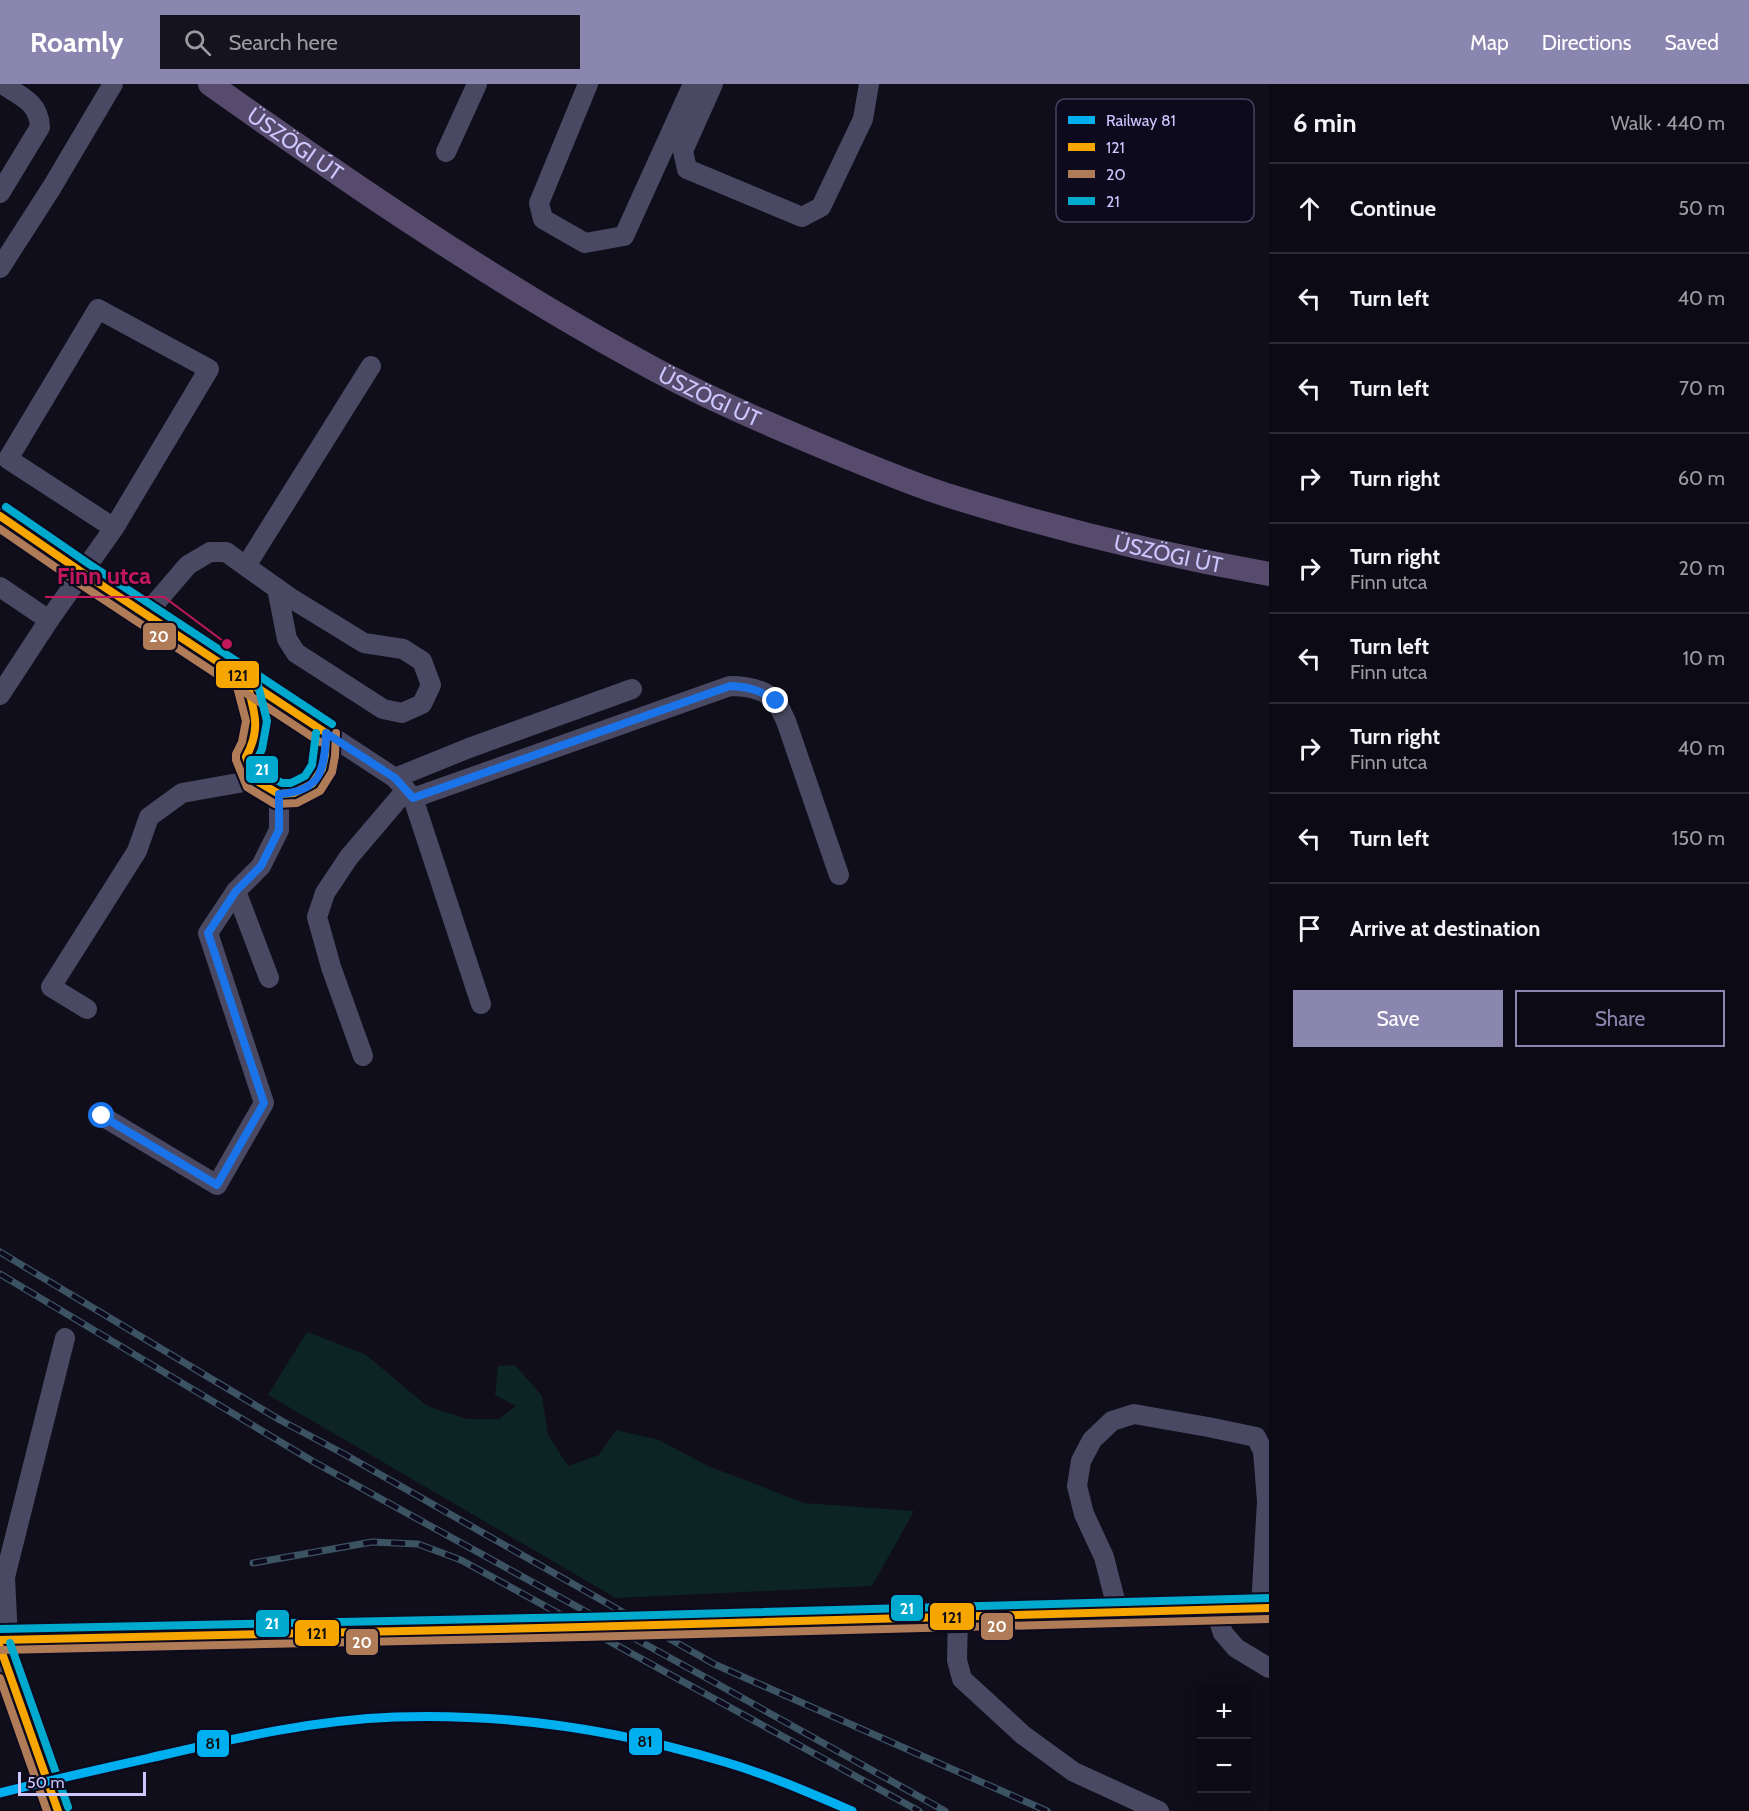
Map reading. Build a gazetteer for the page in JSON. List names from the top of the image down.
{
  "streets": {
    "main road": ["ÜSZÖGI ÚT"]
  },
  "places": ["Finn utca"],
  "lines": [
    "transit line 21",
    "transit line 121",
    "transit line 20",
    "rail line 81"
  ],
  "legend": [
    "Railway 81",
    "121",
    "20",
    "21"
  ],
  "scale_bar": "50 m",
  "page": {
    "header": "Roamly",
    "search": "Search here",
    "nav": ["Map", "Directions", "Saved"],
    "heading": ["6 min", "Walk · 440 m"],
    "list": [
      ["Continue", "50 m"],
      ["Turn left", "40 m"],
      ["Turn left", "70 m"],
      ["Turn right", "60 m"],
      ["Turn right", "Finn utca", "20 m"],
      ["Turn left", "Finn utca", "10 m"],
      ["Turn right", "Finn utca", "40 m"],
      ["Turn left", "150 m"],
      "Arrive at destination"
    ],
    "buttons": ["Save", "Share"],
    "map_buttons": ["+", "−"],
    "scale": "50 m"
  }
}
